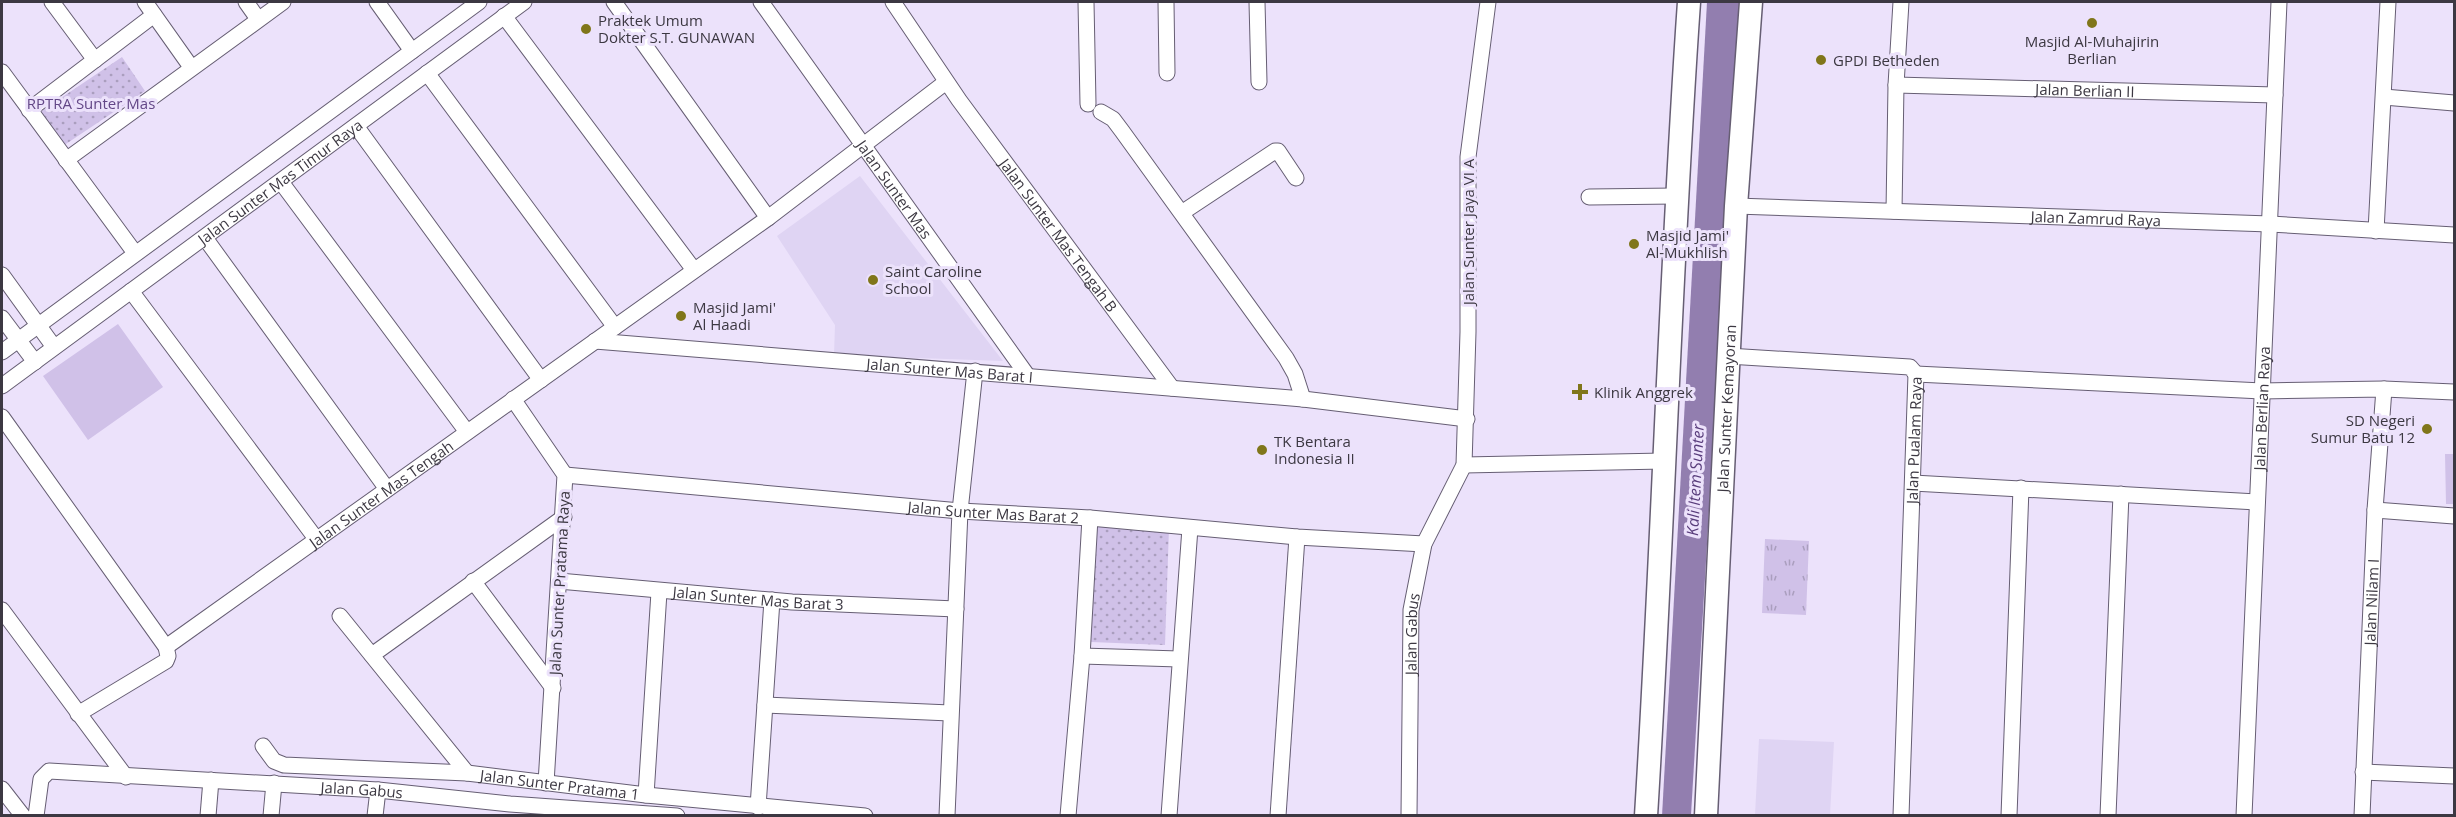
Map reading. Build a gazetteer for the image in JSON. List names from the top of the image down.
{
  "streets": {
    "main road": ["Jalan Sunter Kemayoran"],
    "street": [
      "Jalan Berlian II",
      "Jalan Sunter Mas Timur Raya",
      "Jalan Sunter Mas",
      "Jalan Zamrud Raya",
      "Jalan Sunter Jaya VI A",
      "Jalan Sunter Mas Tengah B",
      "Jalan Sunter Mas Barat I",
      "Jalan Berlian Raya",
      "Jalan Pualam Raya",
      "Jalan Sunter Mas Tengah",
      "Jalan Sunter Mas Barat 2",
      "Jalan Sunter Pratama Raya",
      "Jalan Sunter Mas Barat 3",
      "Jalan Nilam I",
      "Jalan Gabus",
      "Jalan Sunter Pratama 1"
    ]
  },
  "crossings": [
    ["Jalan Berlian II", "Jalan Berlian Raya"],
    ["Jalan Sunter Mas", "Jalan Sunter Mas Barat I"],
    ["Jalan Sunter Mas", "Jalan Sunter Mas Tengah"],
    ["Jalan Zamrud Raya", "Jalan Sunter Kemayoran"],
    ["Jalan Zamrud Raya", "Jalan Berlian Raya"],
    ["Jalan Sunter Jaya VI A", "Jalan Sunter Mas Barat I"],
    ["Jalan Sunter Jaya VI A", "Jalan Gabus"],
    ["Jalan Sunter Mas Tengah B", "Jalan Sunter Mas Barat I"],
    ["Jalan Sunter Mas Barat I", "Jalan Sunter Mas Tengah"],
    ["Jalan Berlian Raya", "Jalan Pualam Raya"],
    ["Jalan Pualam Raya", "Jalan Nilam I"],
    ["Jalan Sunter Mas Tengah", "Jalan Sunter Pratama Raya"],
    ["Jalan Sunter Mas Barat 2", "Jalan Sunter Pratama Raya"],
    ["Jalan Sunter Mas Barat 2", "Jalan Gabus"],
    ["Jalan Sunter Pratama Raya", "Jalan Sunter Mas Barat 3"],
    ["Jalan Sunter Pratama Raya", "Jalan Sunter Pratama 1"]
  ],
  "water": ["Kali Item Sunter"],
  "parks": ["RPTRA Sunter Mas"],
  "places": {
    "other": [
      "Masjid Al-Muhajirin Berlian",
      "Praktek Umum Dokter S.T. GUNAWAN",
      "GPDI Betheden",
      "Masjid Jami' Al-Mukhlish",
      "Saint Caroline School",
      "Masjid Jami' Al Haadi",
      "SD Negeri Sumur Batu 12",
      "TK Bentara Indonesia II"
    ],
    "health": ["Klinik Anggrek"]
  }
}
